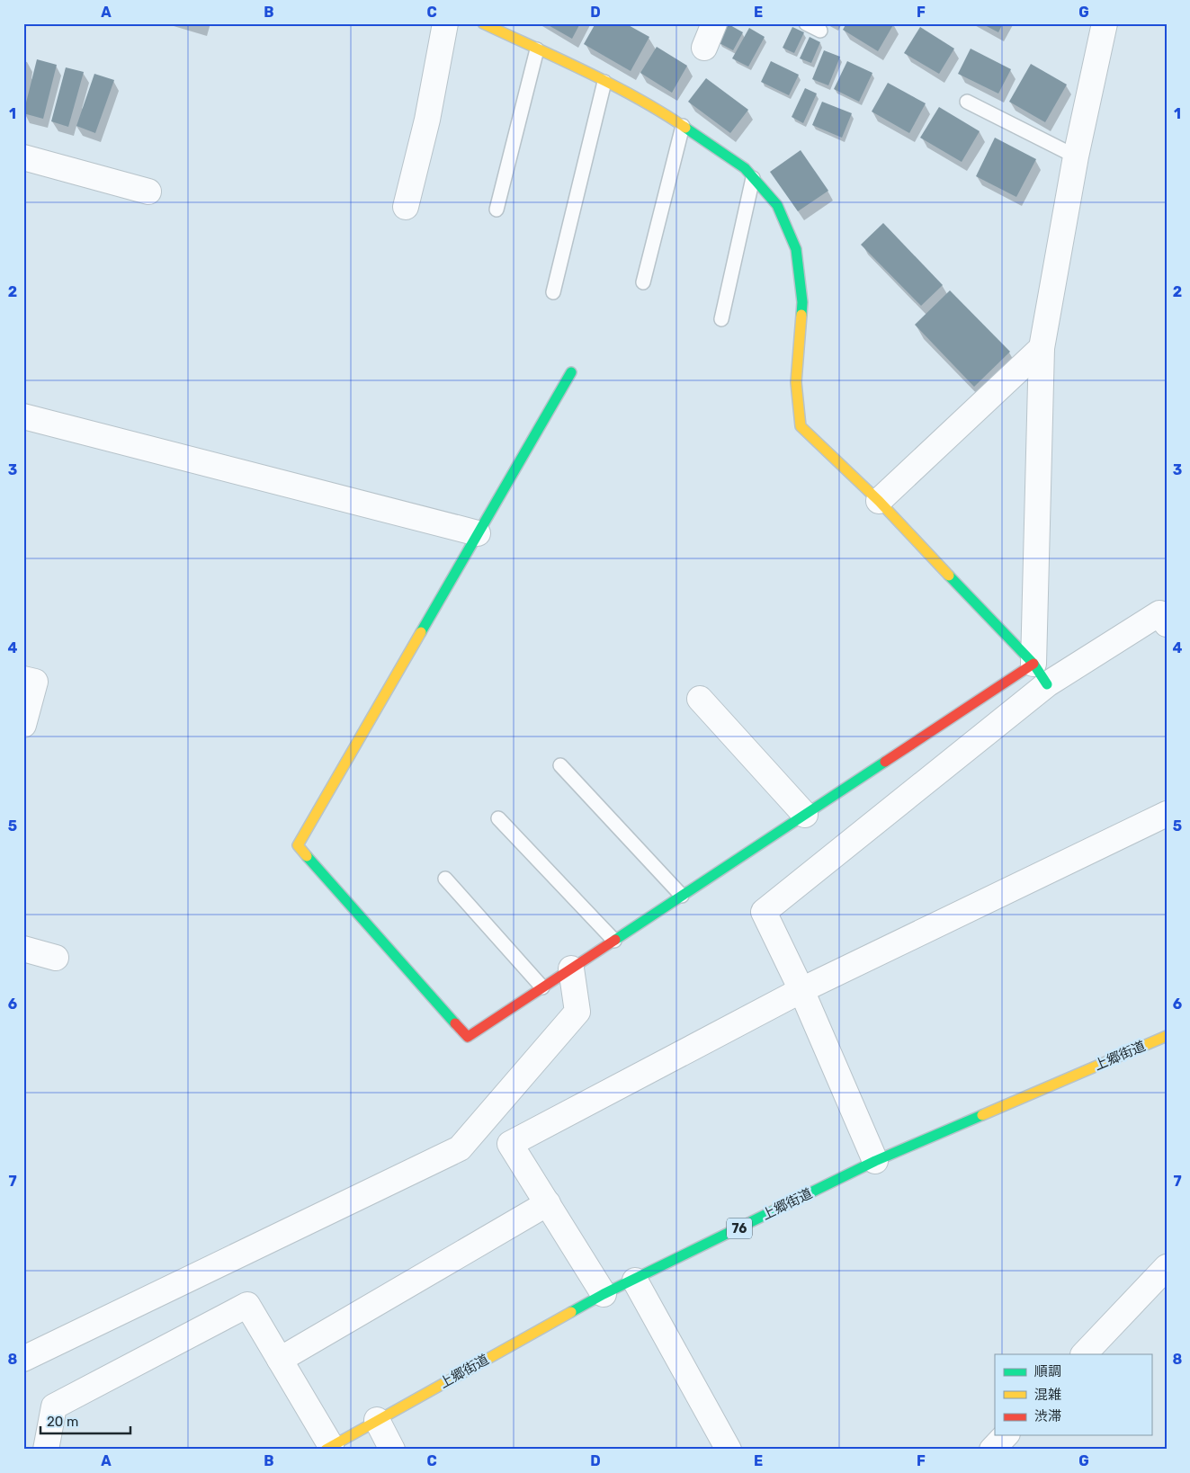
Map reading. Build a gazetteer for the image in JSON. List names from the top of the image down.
{
  "streets": {
    "street": ["上郷街道", "76"]
  },
  "legend": ["順調", "混雑", "渋滞"],
  "scale_bar": "20 m",
  "grid": {
    "columns": [
      "A",
      "B",
      "C",
      "D",
      "E",
      "F",
      "G"
    ],
    "rows": [
      "1",
      "2",
      "3",
      "4",
      "5",
      "6",
      "7",
      "8"
    ]
  }
}
